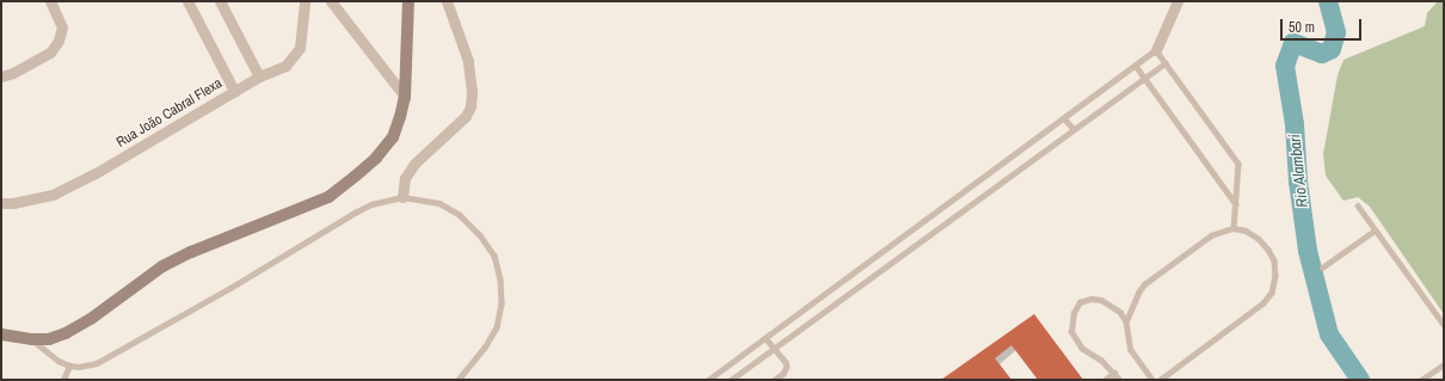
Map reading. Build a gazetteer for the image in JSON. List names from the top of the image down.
{
  "streets": {
    "street": ["Rua João Cabral Flexa"]
  },
  "water": ["Rio Alambari"],
  "scale_bar": "50 m"
}
